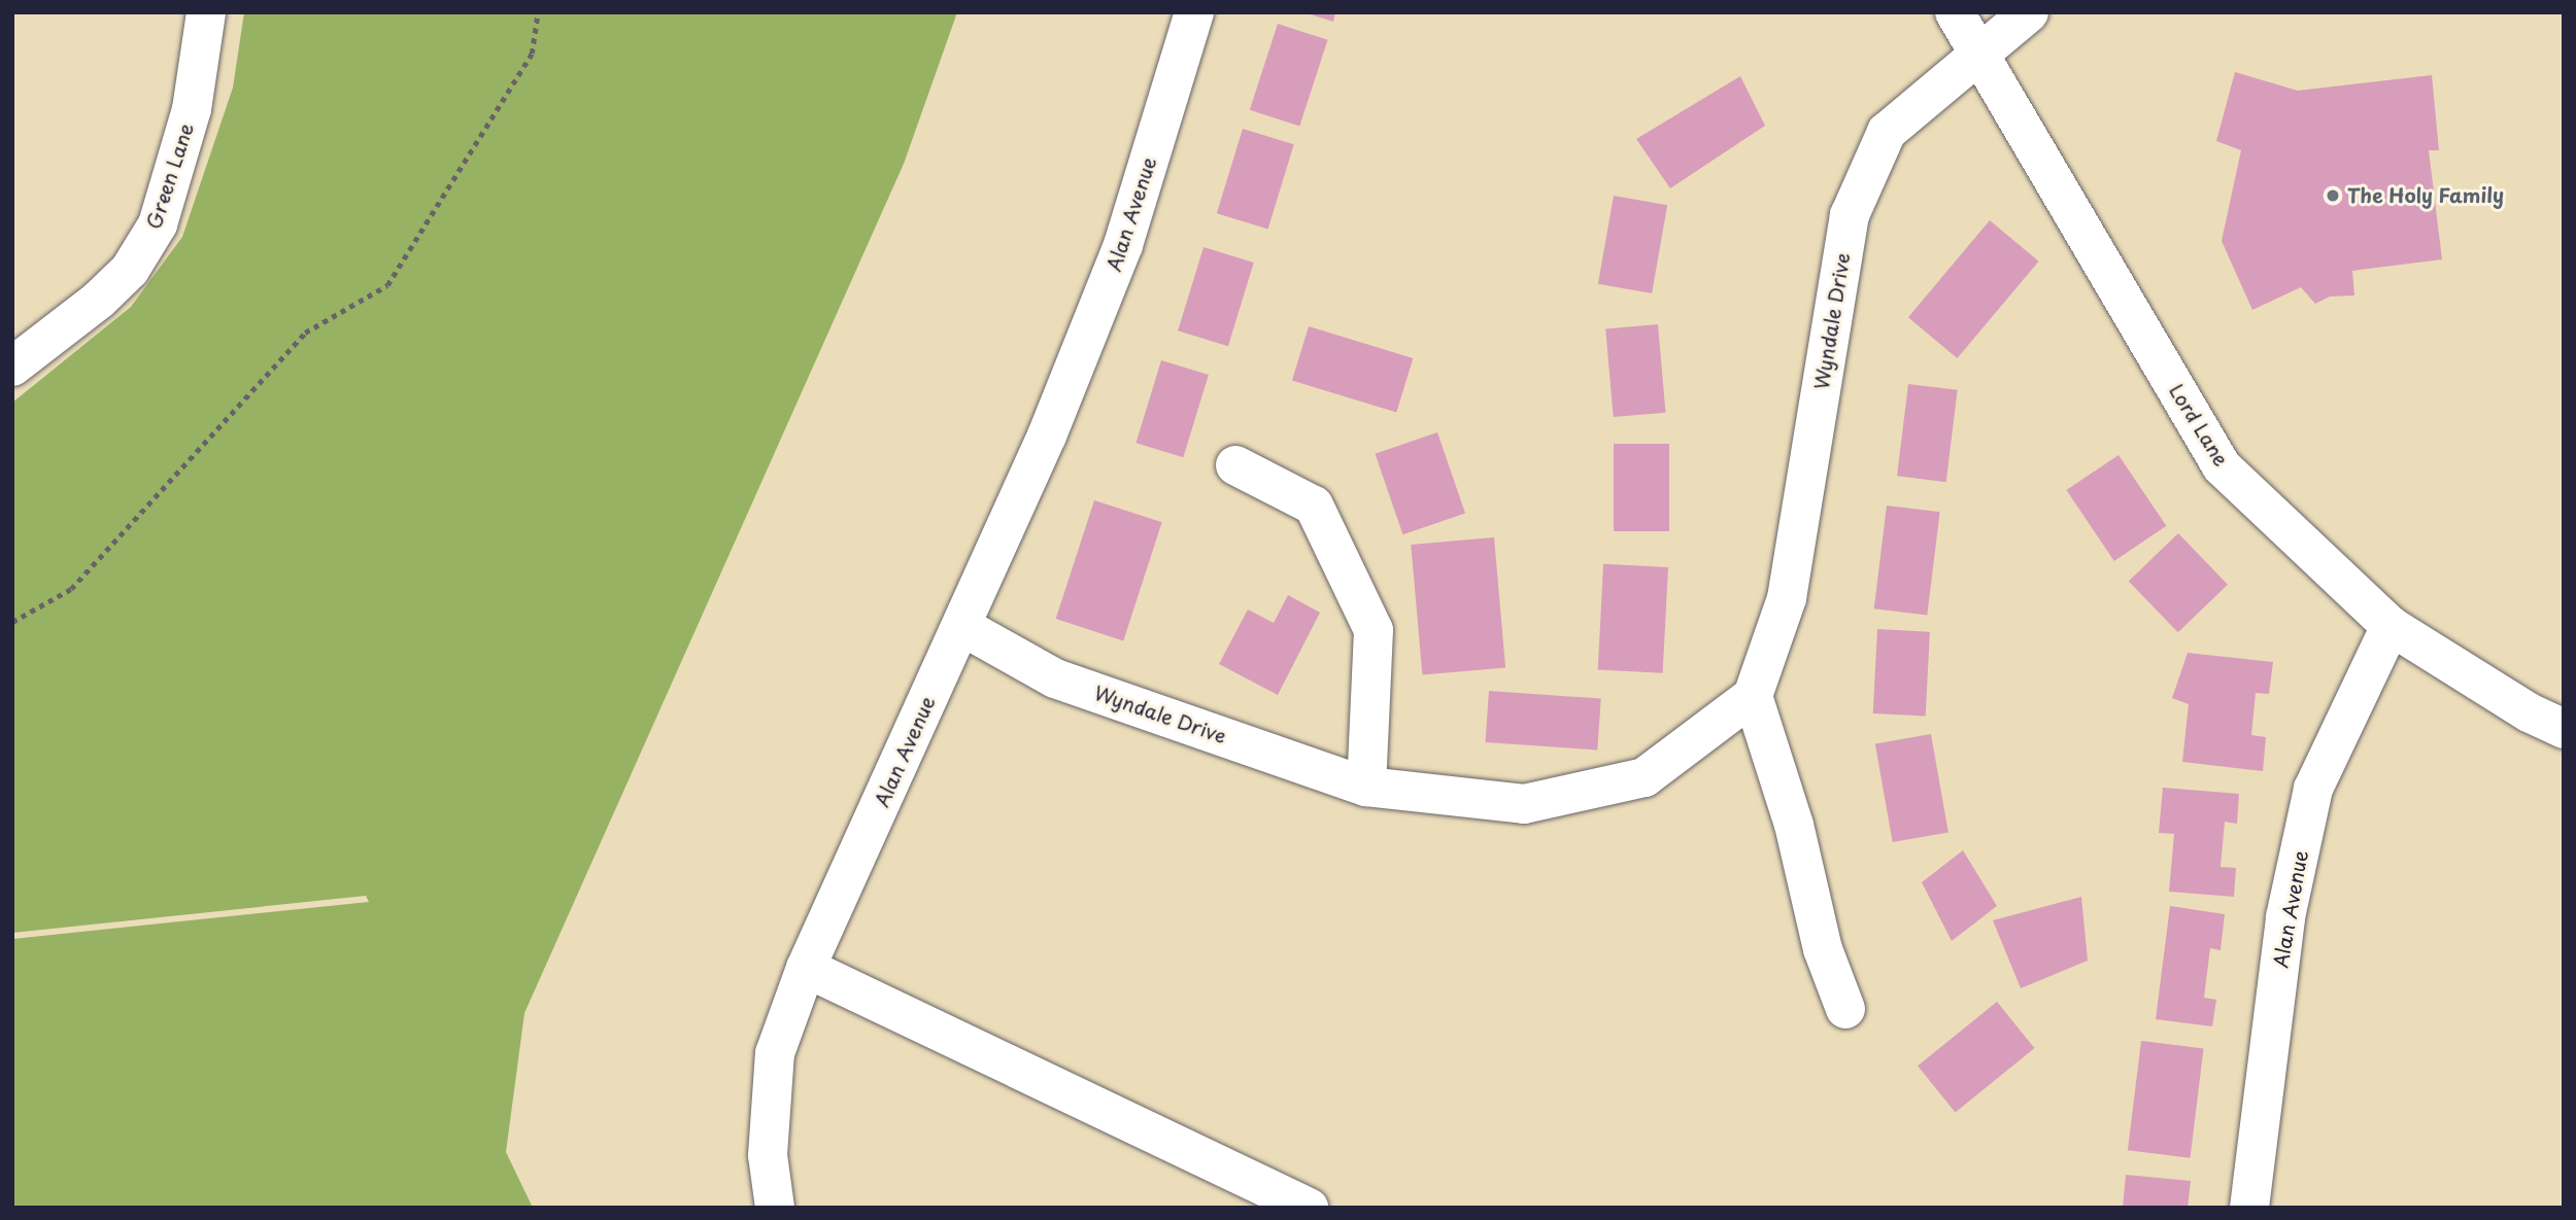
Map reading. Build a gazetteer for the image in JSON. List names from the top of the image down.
{
  "streets": {
    "street": [
      "Green Lane",
      "Alan Avenue",
      "Wyndale Drive",
      "Lord Lane"
    ]
  },
  "crossings": [
    ["Alan Avenue", "Wyndale Drive"],
    ["Alan Avenue", "Lord Lane"],
    ["Wyndale Drive", "Lord Lane"]
  ],
  "places": ["The Holy Family"]
}
